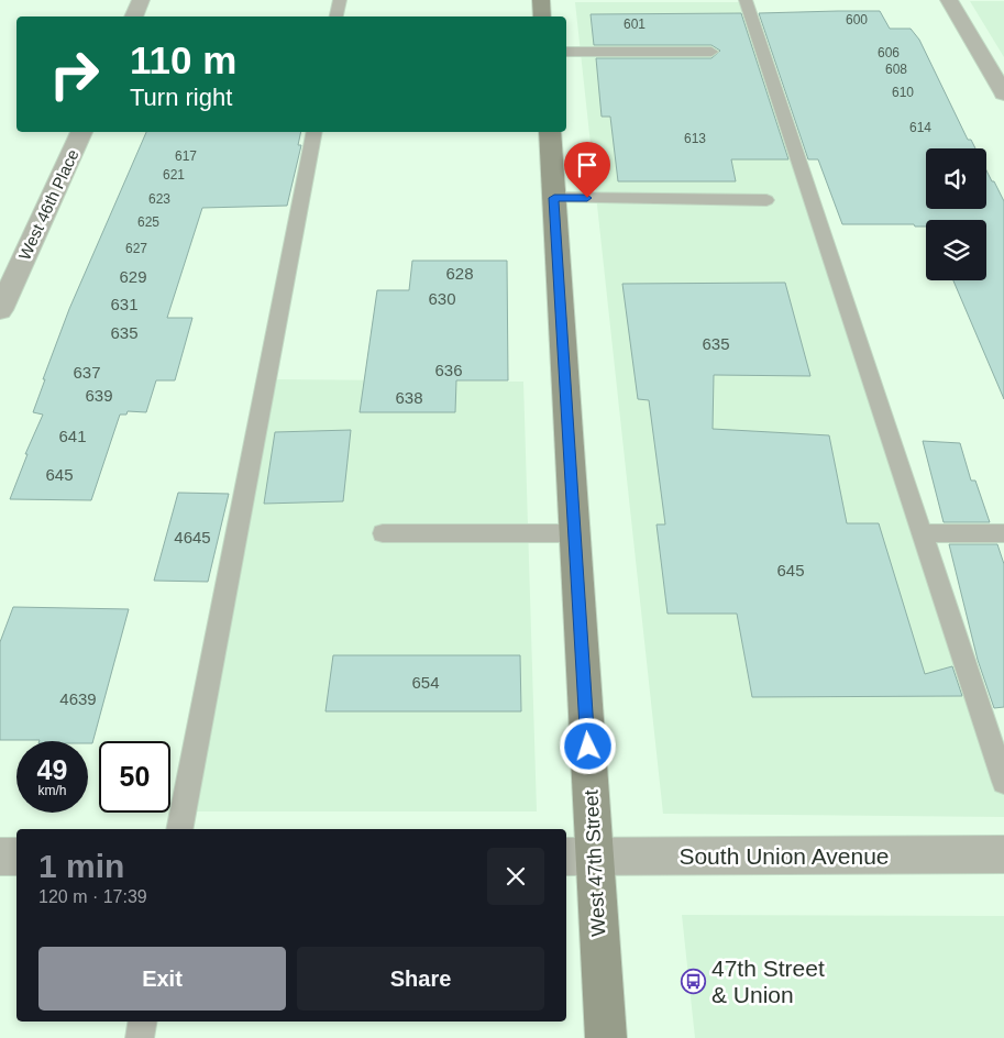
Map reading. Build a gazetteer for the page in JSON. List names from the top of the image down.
{
  "streets": {
    "main road": ["West 47th Street"],
    "street": ["West 46th Place", "South Union Avenue"]
  },
  "crossings": [
    ["South Union Avenue", "West 47th Street"]
  ],
  "places": {
    "bus stop": ["47th Street & Union"]
  },
  "house_numbers": [
    "600",
    "601",
    "606",
    "608",
    "610",
    "614",
    "613",
    "617",
    "621",
    "623",
    "625",
    "627",
    "628",
    "629",
    "630",
    "631",
    "635",
    "635",
    "636",
    "637",
    "639",
    "638",
    "641",
    "645",
    "4645",
    "645",
    "654",
    "4639"
  ],
  "page": {
    "turn": ["110 m", "Turn right"],
    "speed": "49 km/h",
    "limit": "50",
    "heading": ["1 min", "120 m · 17:39"],
    "buttons": ["Exit", "Share"]
  }
}
